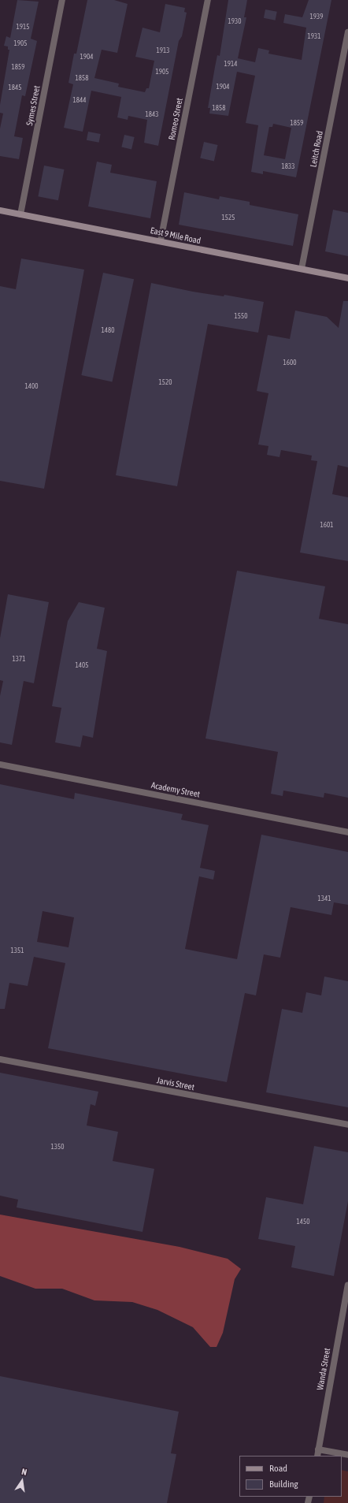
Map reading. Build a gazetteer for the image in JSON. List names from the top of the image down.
{
  "streets": {
    "main road": ["East 9 Mile Road"],
    "street": [
      "Symes Street",
      "Romeo Street",
      "Leitch Road",
      "Academy Street",
      "Jarvis Street",
      "Wanda Street"
    ]
  },
  "crossings": [
    ["Symes Street", "East 9 Mile Road"],
    ["Romeo Street", "East 9 Mile Road"],
    ["Leitch Road", "East 9 Mile Road"]
  ],
  "house_numbers": [
    "1939",
    "1930",
    "1915",
    "1931",
    "1905",
    "1913",
    "1904",
    "1914",
    "1859",
    "1905",
    "1858",
    "1904",
    "1845",
    "1844",
    "1858",
    "1843",
    "1859",
    "1833",
    "1525",
    "1550",
    "1480",
    "1600",
    "1520",
    "1400",
    "1601",
    "1371",
    "1405",
    "1341",
    "1351",
    "1350",
    "1450"
  ],
  "legend": ["Road", "Building"],
  "north": "top"
}
